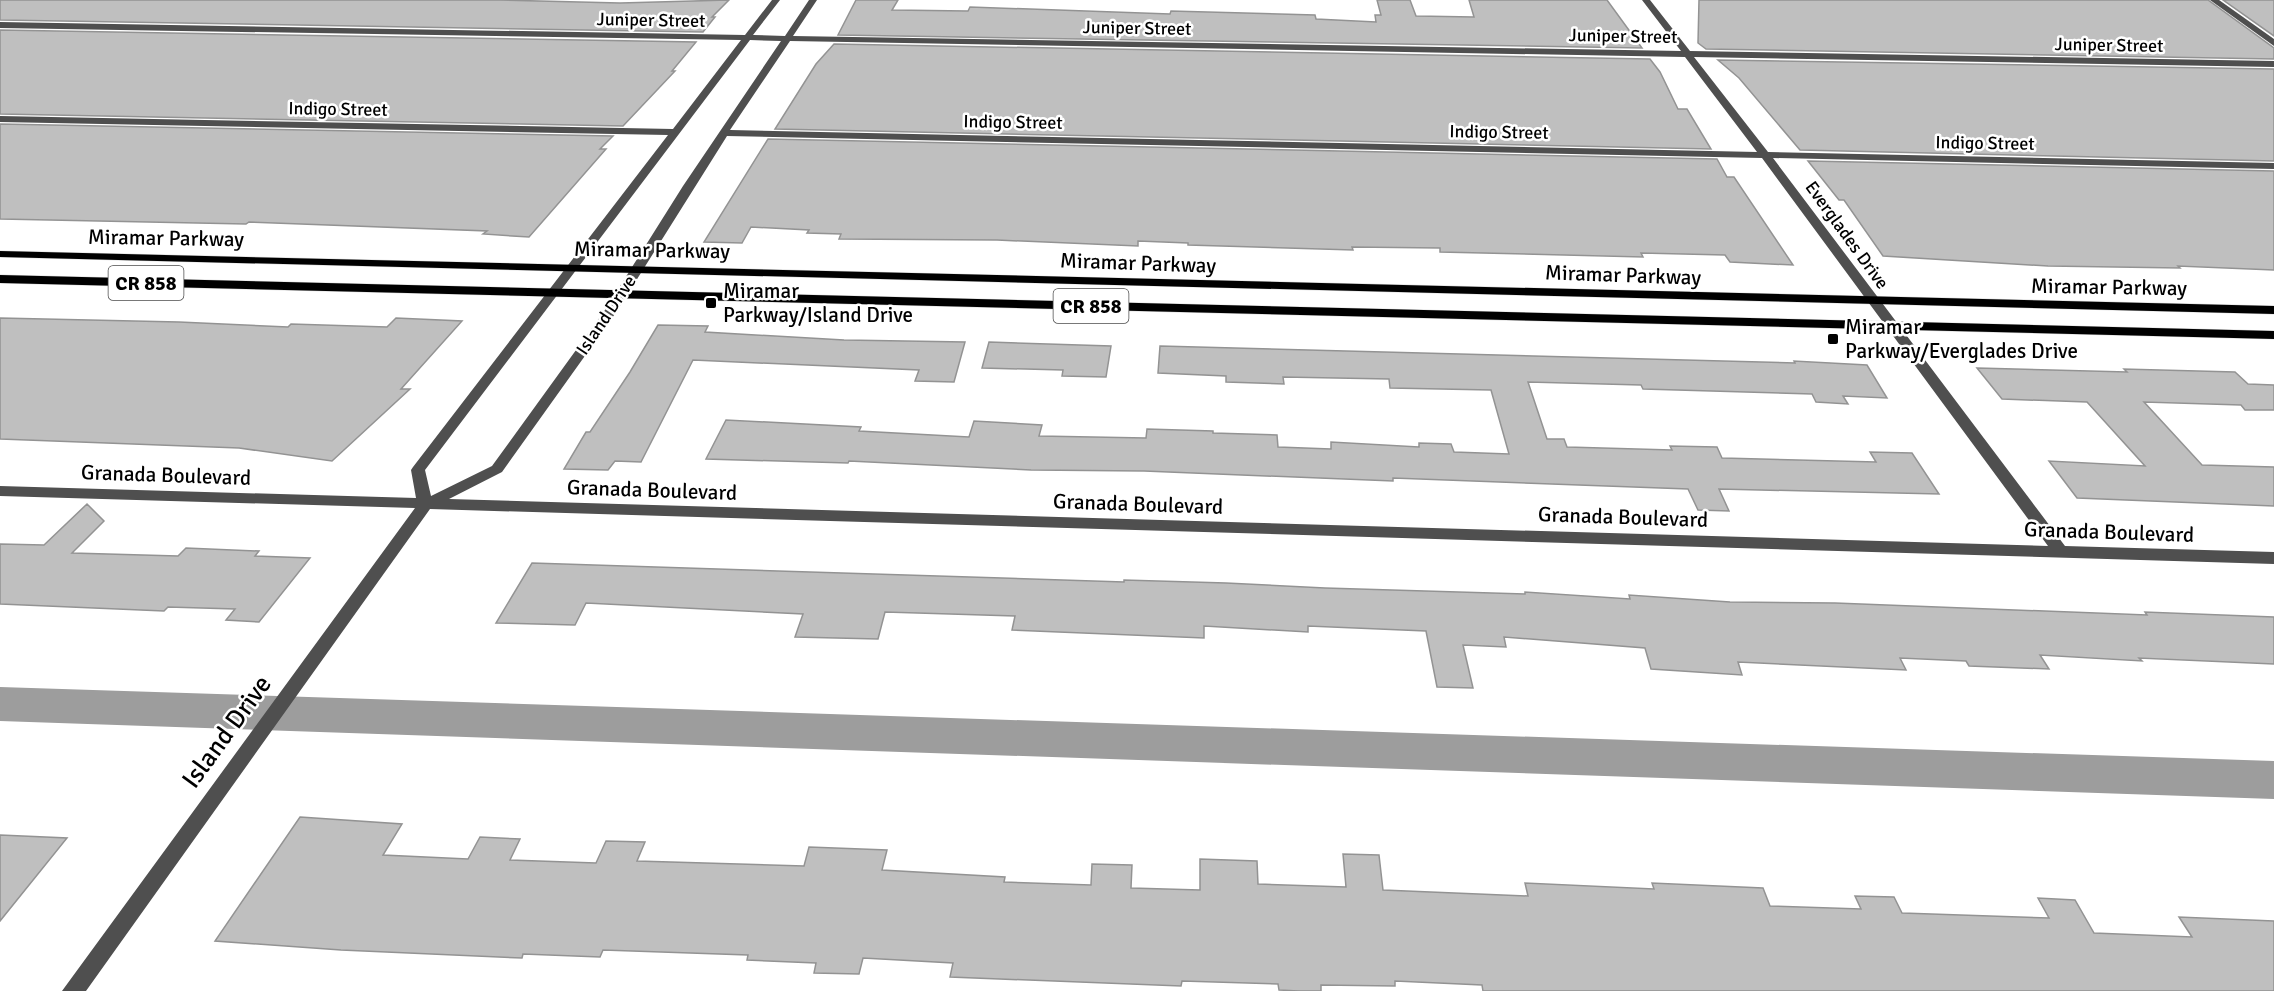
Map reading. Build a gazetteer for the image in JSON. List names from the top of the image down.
{
  "streets": {
    "main road": ["Miramar Parkway", "CR 858"],
    "street": [
      "Juniper Street",
      "Indigo Street",
      "Everglades Drive",
      "Island Drive",
      "Granada Boulevard"
    ]
  },
  "crossings": [
    ["Juniper Street", "Everglades Drive"],
    ["Juniper Street", "Island Drive"],
    ["Indigo Street", "Everglades Drive"],
    ["Indigo Street", "Island Drive"],
    ["Everglades Drive", "Miramar Parkway"],
    ["Everglades Drive", "Granada Boulevard"],
    ["Miramar Parkway", "Island Drive"],
    ["Island Drive", "Granada Boulevard"]
  ],
  "places": {
    "transit": ["Miramar Parkway/Island Drive", "Miramar Parkway/Everglades Drive"]
  }
}
